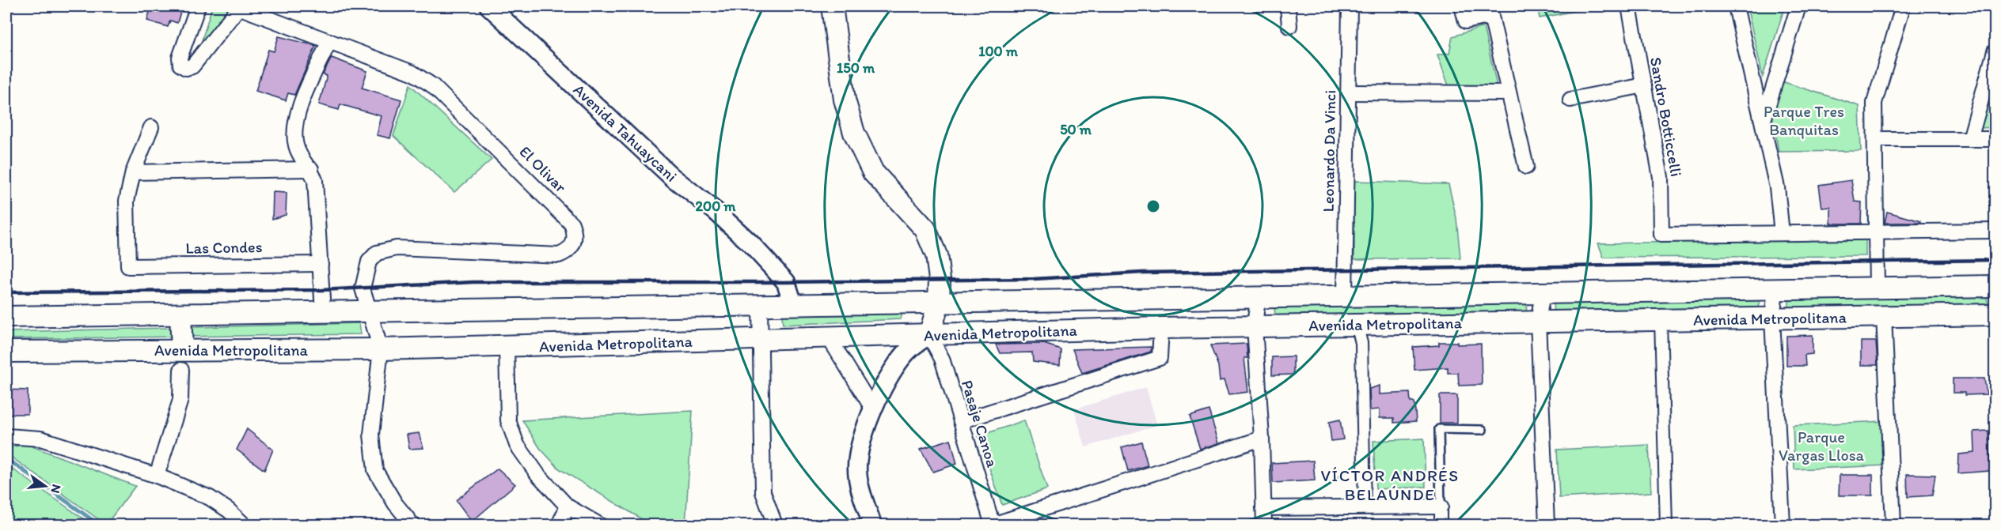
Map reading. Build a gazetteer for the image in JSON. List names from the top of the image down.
{
  "streets": {
    "main road": ["Avenida Metropolitana"],
    "street": [
      "Sandro Botticcelli",
      "Avenida Tahuaycani",
      "Leonardo Da Vinci",
      "El Olivar",
      "Las Condes",
      "Pasaje Canoa"
    ]
  },
  "crossings": [
    ["Avenida Tahuaycani", "Avenida Metropolitana"],
    ["Leonardo Da Vinci", "Avenida Metropolitana"],
    ["El Olivar", "Avenida Metropolitana"],
    ["Avenida Metropolitana", "Pasaje Canoa"]
  ],
  "districts": ["VÍCTOR ANDRÉS BELAÚNDE"],
  "parks": ["Parque Tres Banquitas", "Parque Vargas Llosa"],
  "north": "right",
  "rings": [
    "100 m",
    "150 m",
    "50 m",
    "200 m"
  ]
}
